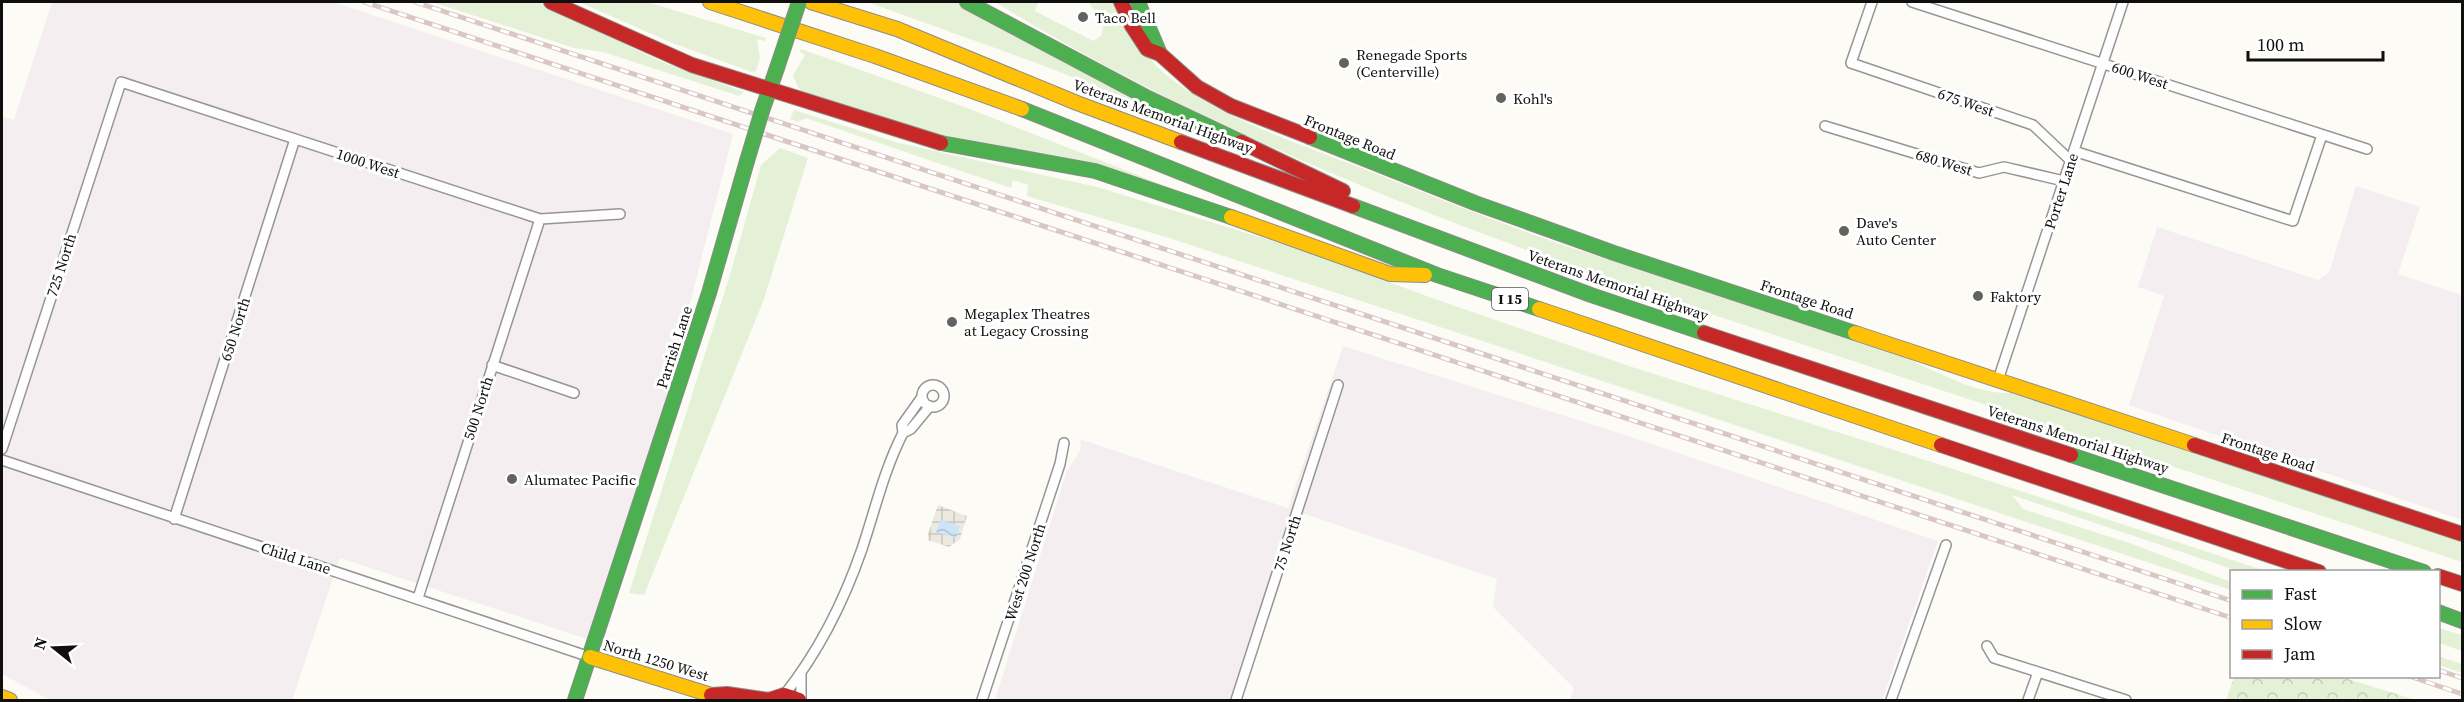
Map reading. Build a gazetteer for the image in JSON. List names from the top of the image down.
{
  "streets": {
    "main road": [
      "Veterans Memorial Highway",
      "Frontage Road",
      "I 15",
      "Parrish Lane",
      "North 1250 West"
    ],
    "street": [
      "600 West",
      "675 West",
      "680 West",
      "1000 West",
      "Porter Lane",
      "725 North",
      "650 North",
      "500 North",
      "75 North",
      "Child Lane",
      "West 200 North"
    ]
  },
  "crossings": [
    ["600 West", "675 West"],
    ["600 West", "Porter Lane"],
    ["675 West", "Porter Lane"],
    ["Frontage Road", "Porter Lane"],
    ["680 West", "Porter Lane"],
    ["1000 West", "725 North"],
    ["1000 West", "650 North"],
    ["1000 West", "500 North"],
    ["650 North", "Child Lane"],
    ["Parrish Lane", "Child Lane"],
    ["Parrish Lane", "North 1250 West"],
    ["500 North", "Child Lane"],
    ["Child Lane", "North 1250 West"]
  ],
  "places": [
    "Taco Bell",
    "Renegade Sports (Centerville)",
    "Kohl's",
    "Dave's Auto Center",
    "Faktory",
    "Megaplex Theatres at Legacy Crossing",
    "Alumatec Pacific"
  ],
  "legend": ["Fast", "Slow", "Jam"],
  "scale_bar": "100 m",
  "north": "left"
}
